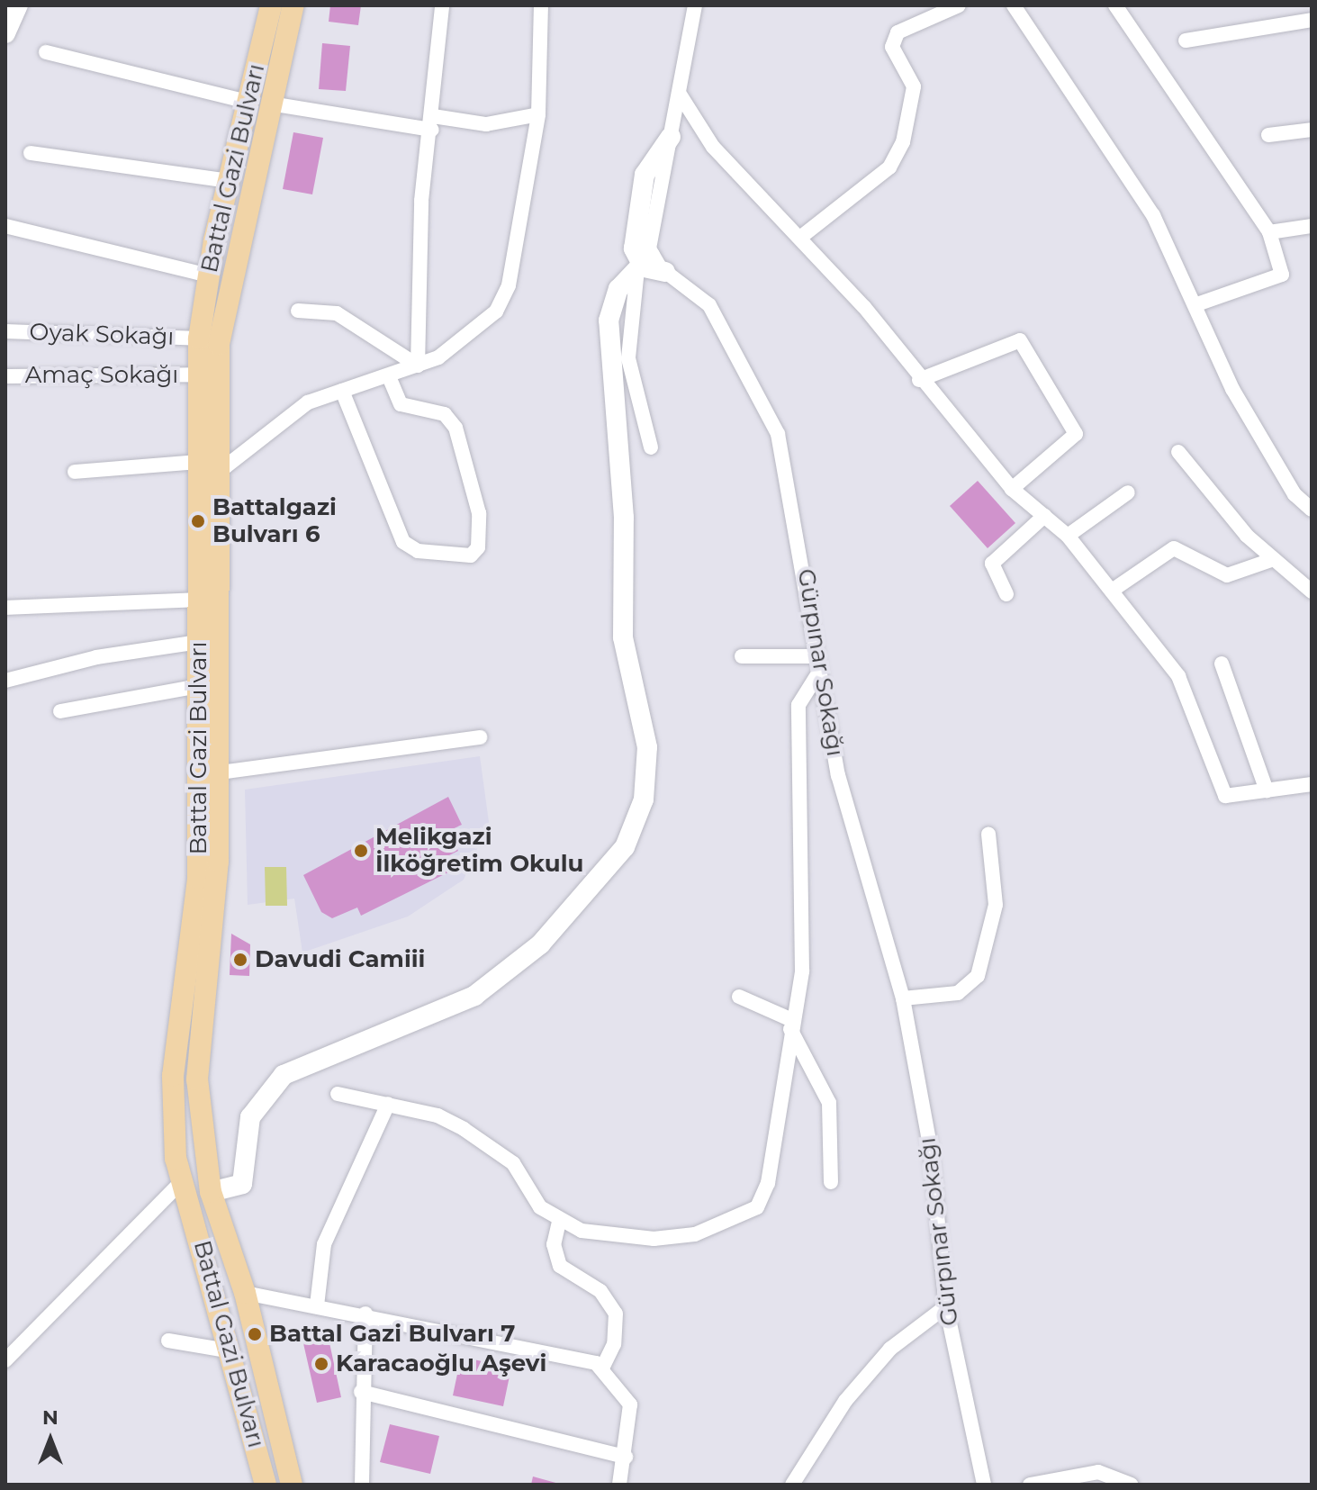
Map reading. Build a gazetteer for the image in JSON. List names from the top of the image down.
{
  "streets": {
    "main road": ["Battal Gazi Bulvarı"],
    "street": ["Oyak Sokağı", "Amaç Sokağı", "Gürpınar Sokağı"]
  },
  "crossings": [
    ["Battal Gazi Bulvarı", "Oyak Sokağı"],
    ["Battal Gazi Bulvarı", "Amaç Sokağı"]
  ],
  "places": [
    "Battalgazi Bulvarı 6",
    "Melikgazi İlköğretim Okulu",
    "Davudi Camiii",
    "Battal Gazi Bulvarı 7",
    "Karacaoğlu Aşevi"
  ],
  "north": "top"
}
